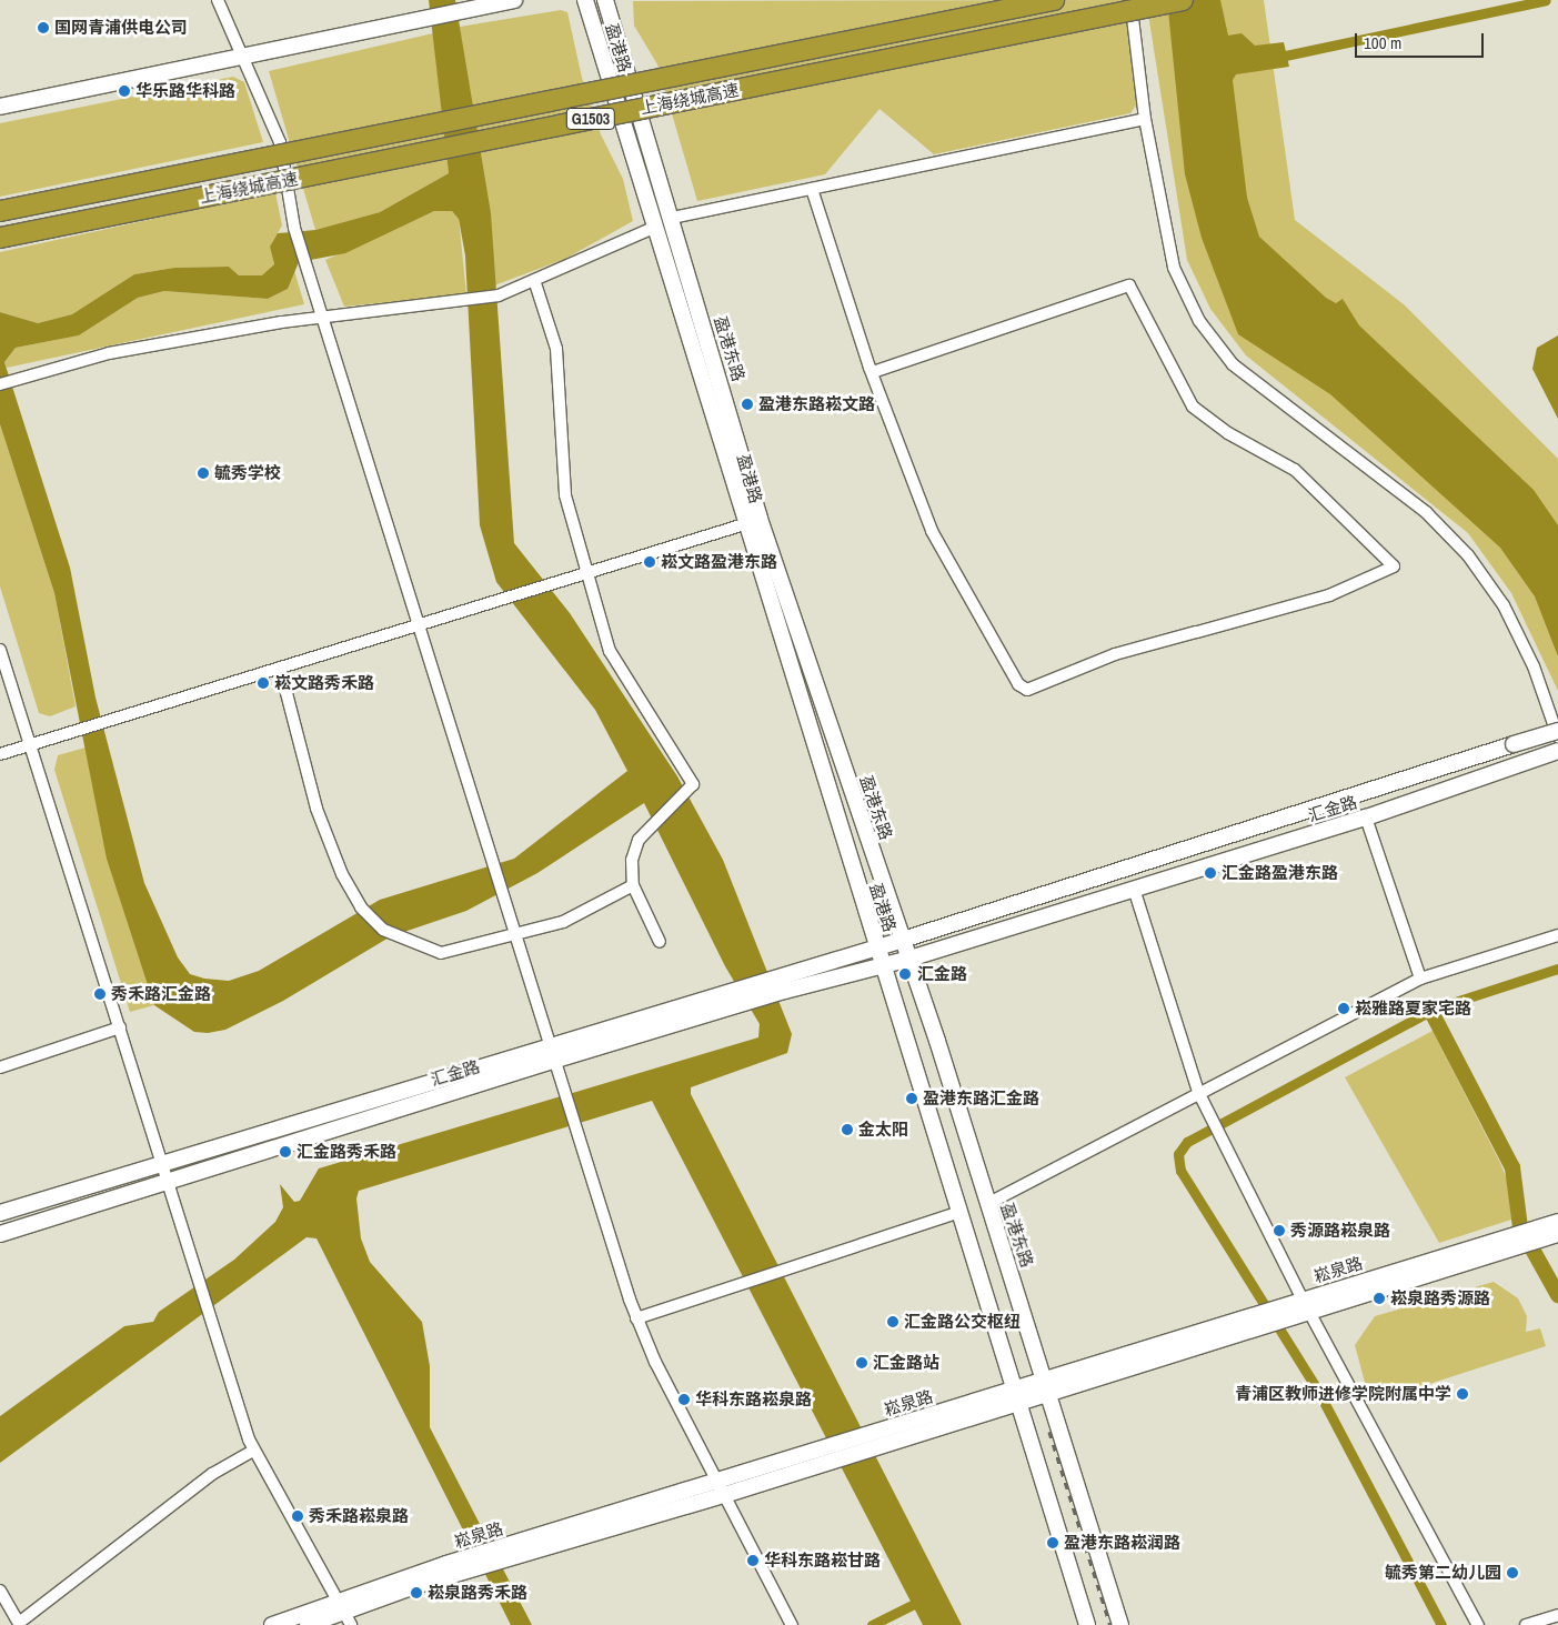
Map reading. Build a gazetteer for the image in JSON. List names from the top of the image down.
{
  "streets": {
    "highway": ["上海绕城高速", "G1503"],
    "main road": [
      "盈港路",
      "盈港东路",
      "汇金路",
      "崧泉路"
    ]
  },
  "crossings": [
    ["盈港路", "汇金路"],
    ["盈港东路", "汇金路"],
    ["盈港东路", "崧泉路"]
  ],
  "places": [
    "国网青浦供电公司",
    "华乐路华科路",
    "盈港东路崧文路",
    "毓秀学校",
    "崧文路盈港东路",
    "崧文路秀禾路",
    "汇金路盈港东路",
    "汇金路",
    "秀禾路汇金路",
    "崧雅路夏家宅路",
    "盈港东路汇金路",
    "金太阳",
    "汇金路秀禾路",
    "秀源路崧泉路",
    "崧泉路秀源路",
    "汇金路公交枢纽",
    "汇金路站",
    "青浦区教师进修学院附属中学",
    "华科东路崧泉路",
    "秀禾路崧泉路",
    "盈港东路崧润路",
    "华科东路崧甘路",
    "毓秀第二幼儿园",
    "崧泉路秀禾路"
  ],
  "scale_bar": "100 m"
}
